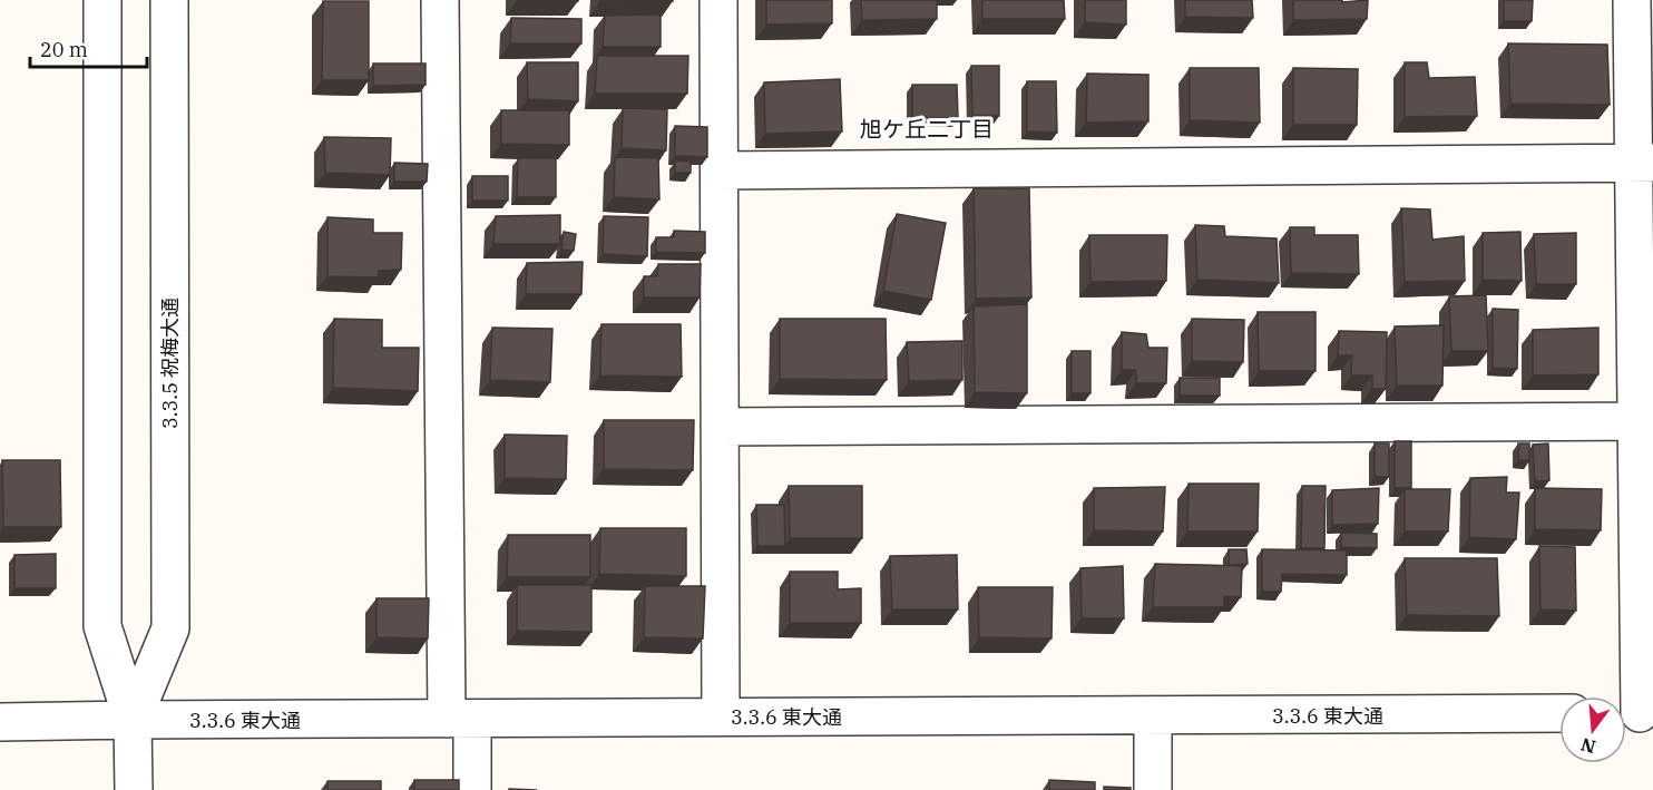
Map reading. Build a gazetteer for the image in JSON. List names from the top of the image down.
{
  "streets": {
    "street": ["3.3.5 祝梅大通", "3.3.6 東大通"]
  },
  "crossings": [
    ["3.3.5 祝梅大通", "3.3.6 東大通"]
  ],
  "districts": ["旭ケ丘二丁目"],
  "scale_bar": "20 m",
  "north": "bottom"
}
